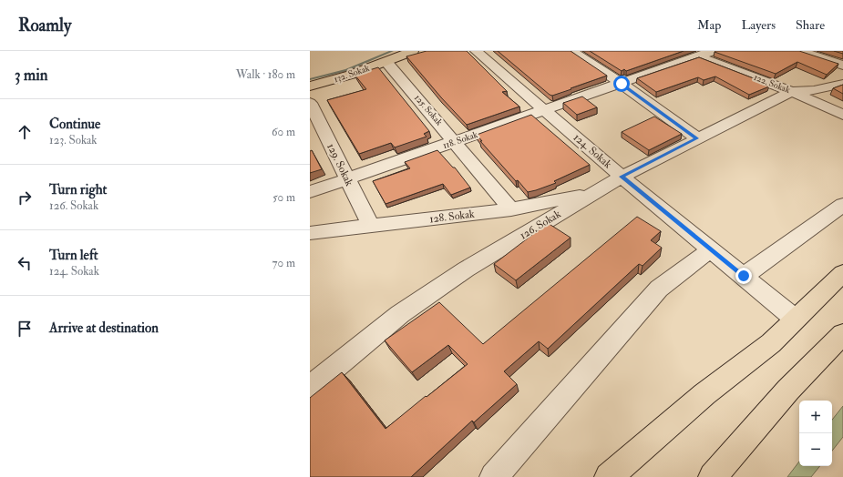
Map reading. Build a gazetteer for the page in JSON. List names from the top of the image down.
{
  "streets": {
    "main road": ["132. Sokak"],
    "street": [
      "122. Sokak",
      "125. Sokak",
      "118. Sokak",
      "124. Sokak",
      "129. Sokak",
      "128. Sokak",
      "126. Sokak"
    ]
  },
  "crossings": [
    ["132. Sokak", "125. Sokak"],
    ["122. Sokak", "118. Sokak"],
    ["122. Sokak", "126. Sokak"],
    ["125. Sokak", "118. Sokak"],
    ["125. Sokak", "128. Sokak"],
    ["118. Sokak", "124. Sokak"],
    ["118. Sokak", "129. Sokak"],
    ["124. Sokak", "126. Sokak"],
    ["129. Sokak", "128. Sokak"],
    ["128. Sokak", "126. Sokak"]
  ],
  "page": {
    "header": "Roamly",
    "nav": ["Map", "Layers", "Share"],
    "heading": ["3 min", "Walk · 180 m"],
    "list": [
      ["Continue", "123. Sokak", "60 m"],
      ["Turn right", "126. Sokak", "50 m"],
      ["Turn left", "124. Sokak", "70 m"],
      "Arrive at destination"
    ],
    "map_buttons": ["+", "−"]
  }
}
